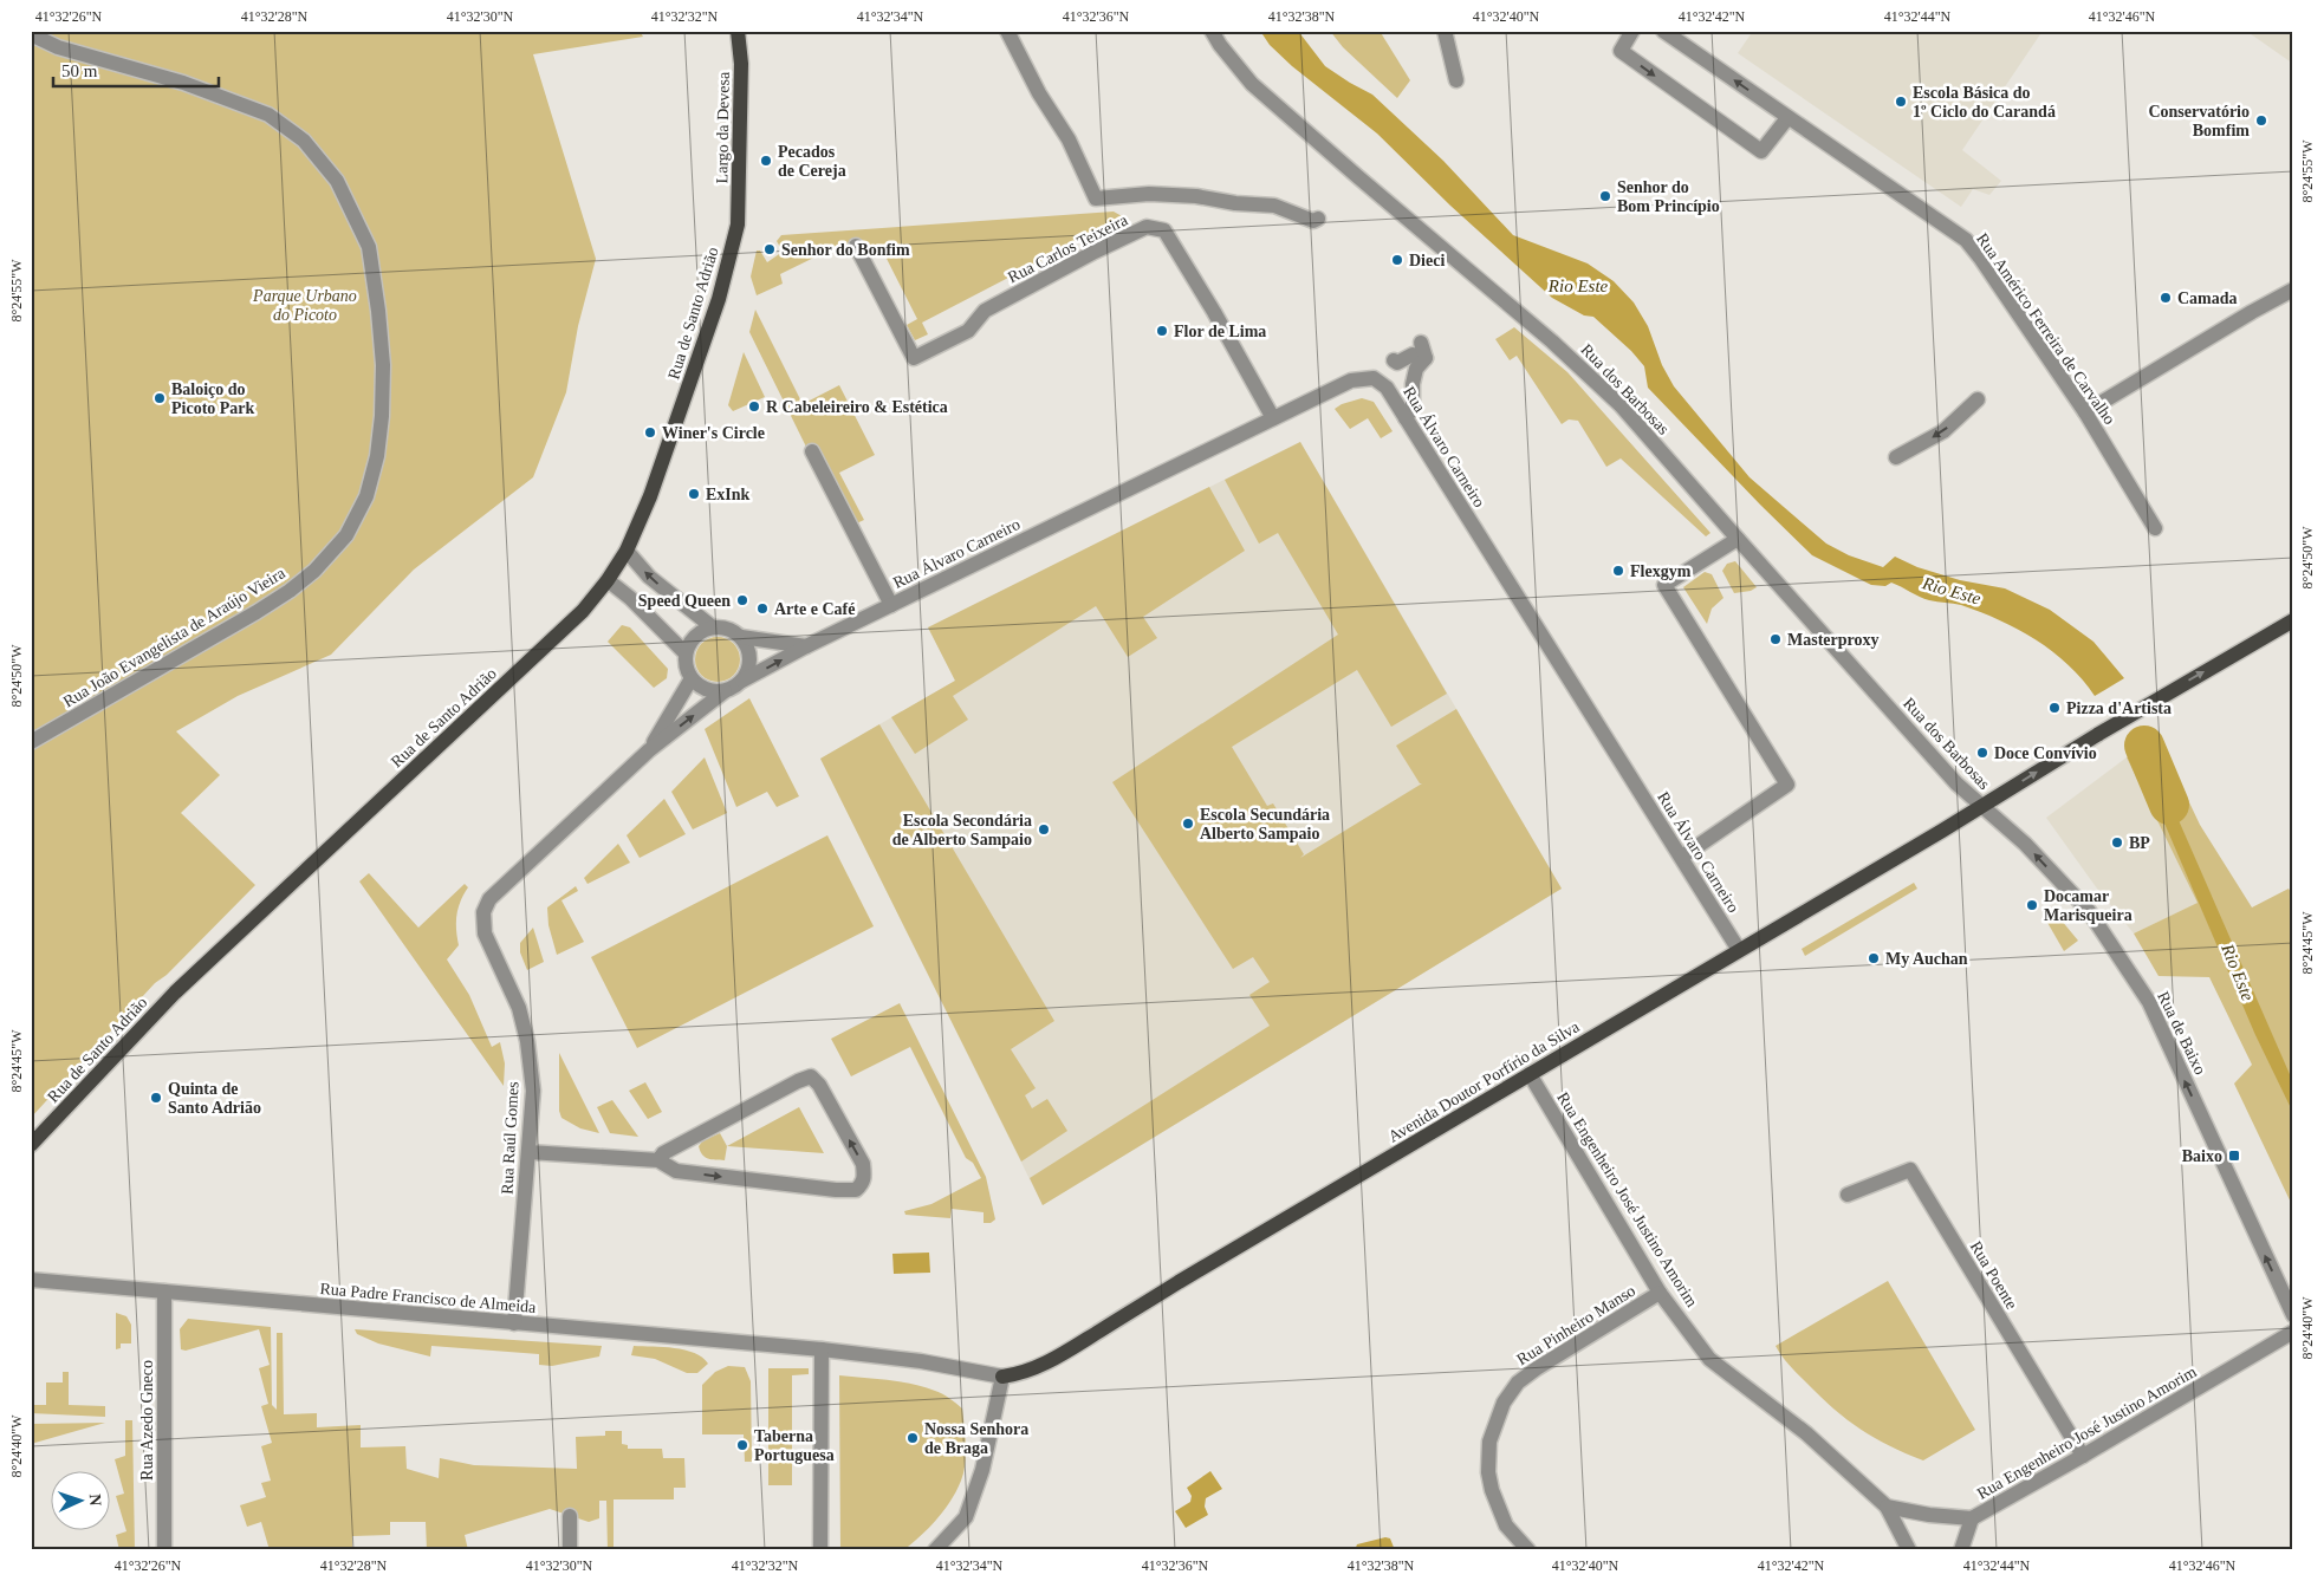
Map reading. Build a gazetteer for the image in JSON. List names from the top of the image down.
{
  "streets": {
    "main road": ["Largo da Devesa", "Rua de Santo Adrião", "Avenida Doutor Porfírio da Silva"],
    "street": [
      "Rua Carlos Teixeira",
      "Rua Américo Ferreira de Carvalho",
      "Rua dos Barbosas",
      "Rua Álvaro Carneiro",
      "Rua João Evangelista de Araújo Vieira",
      "Rua de Baixo",
      "Rua Raúl Gomes",
      "Rua Engenheiro José Justino Amorim",
      "Rua Poente",
      "Rua Padre Francisco de Almeida",
      "Rua Pinheiro Manso",
      "Rua Azedo Gneco"
    ]
  },
  "crossings": [
    ["Largo da Devesa", "Rua de Santo Adrião"],
    ["Rua Carlos Teixeira", "Rua Álvaro Carneiro"],
    ["Rua dos Barbosas", "Rua de Baixo"],
    ["Rua dos Barbosas", "Avenida Doutor Porfírio da Silva"],
    ["Rua Álvaro Carneiro", "Avenida Doutor Porfírio da Silva"],
    ["Rua Álvaro Carneiro", "Rua Raúl Gomes"],
    ["Rua de Baixo", "Avenida Doutor Porfírio da Silva"],
    ["Avenida Doutor Porfírio da Silva", "Rua Engenheiro José Justino Amorim"],
    ["Avenida Doutor Porfírio da Silva", "Rua Padre Francisco de Almeida"],
    ["Rua Raúl Gomes", "Rua Padre Francisco de Almeida"],
    ["Rua Engenheiro José Justino Amorim", "Rua Poente"],
    ["Rua Engenheiro José Justino Amorim", "Rua Pinheiro Manso"],
    ["Rua Padre Francisco de Almeida", "Rua Azedo Gneco"]
  ],
  "one_way": ["Rua de Baixo"],
  "water": ["Rio Este"],
  "parks": ["Parque Urbano do Picoto"],
  "places": {
    "other": [
      "Escola Básica do 1º Ciclo do Carandá",
      "Conservatório Bomfim",
      "Pecados de Cereja",
      "Senhor do Bom Princípio",
      "Senhor do Bonfim",
      "Dieci",
      "Camada",
      "Flor de Lima",
      "Baloiço do Picoto Park",
      "R Cabeleireiro & Estética",
      "Winer's Circle",
      "ExInk",
      "Flexgym",
      "Speed Queen",
      "Arte e Café",
      "Masterproxy",
      "Pizza d'Artista",
      "Doce Convívio",
      "Escola Secundária Alberto Sampaio",
      "Escola Secondária de Alberto Sampaio",
      "BP",
      "Docamar Marisqueira",
      "My Auchan",
      "Quinta de Santo Adrião",
      "Nossa Senhora de Braga",
      "Taberna Portuguesa"
    ],
    "transit": ["Baixo"]
  },
  "scale_bar": "50 m",
  "north": "right",
  "coordinates": [
    "41°32'26\"N",
    "41°32'28\"N",
    "41°32'30\"N",
    "41°32'32\"N",
    "41°32'34\"N",
    "41°32'36\"N",
    "41°32'38\"N",
    "41°32'40\"N",
    "41°32'42\"N",
    "41°32'44\"N",
    "41°32'46\"N",
    "8°24'55\"W",
    "8°24'50\"W",
    "8°24'45\"W",
    "8°24'40\"W"
  ]
}
